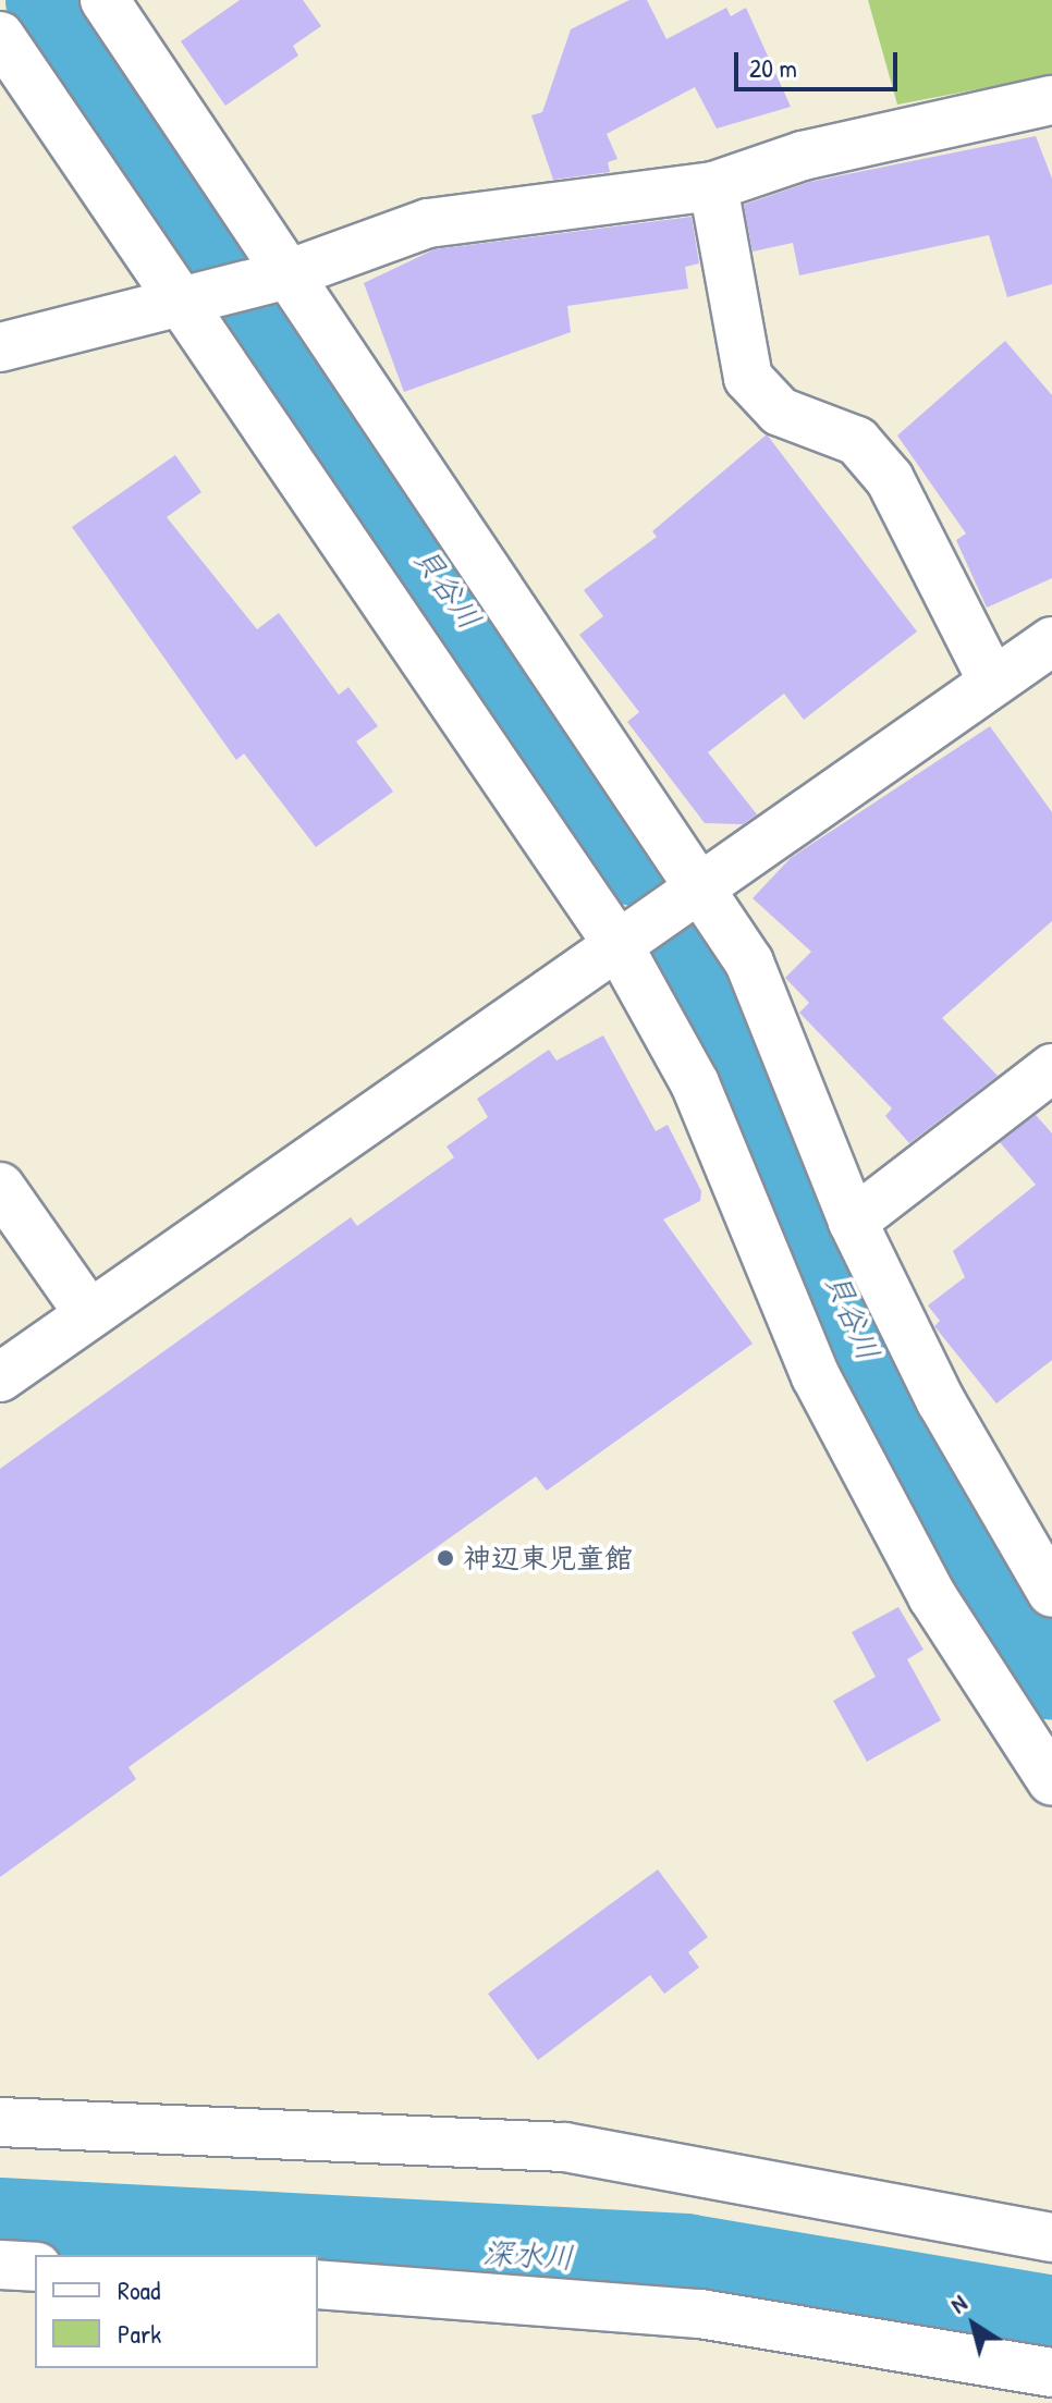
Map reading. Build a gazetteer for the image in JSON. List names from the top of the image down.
{
  "water": ["貝谷川", "深水川"],
  "places": ["神辺東児童館"],
  "legend": ["Road", "Park"],
  "scale_bar": "20 m",
  "north": "top left"
}
